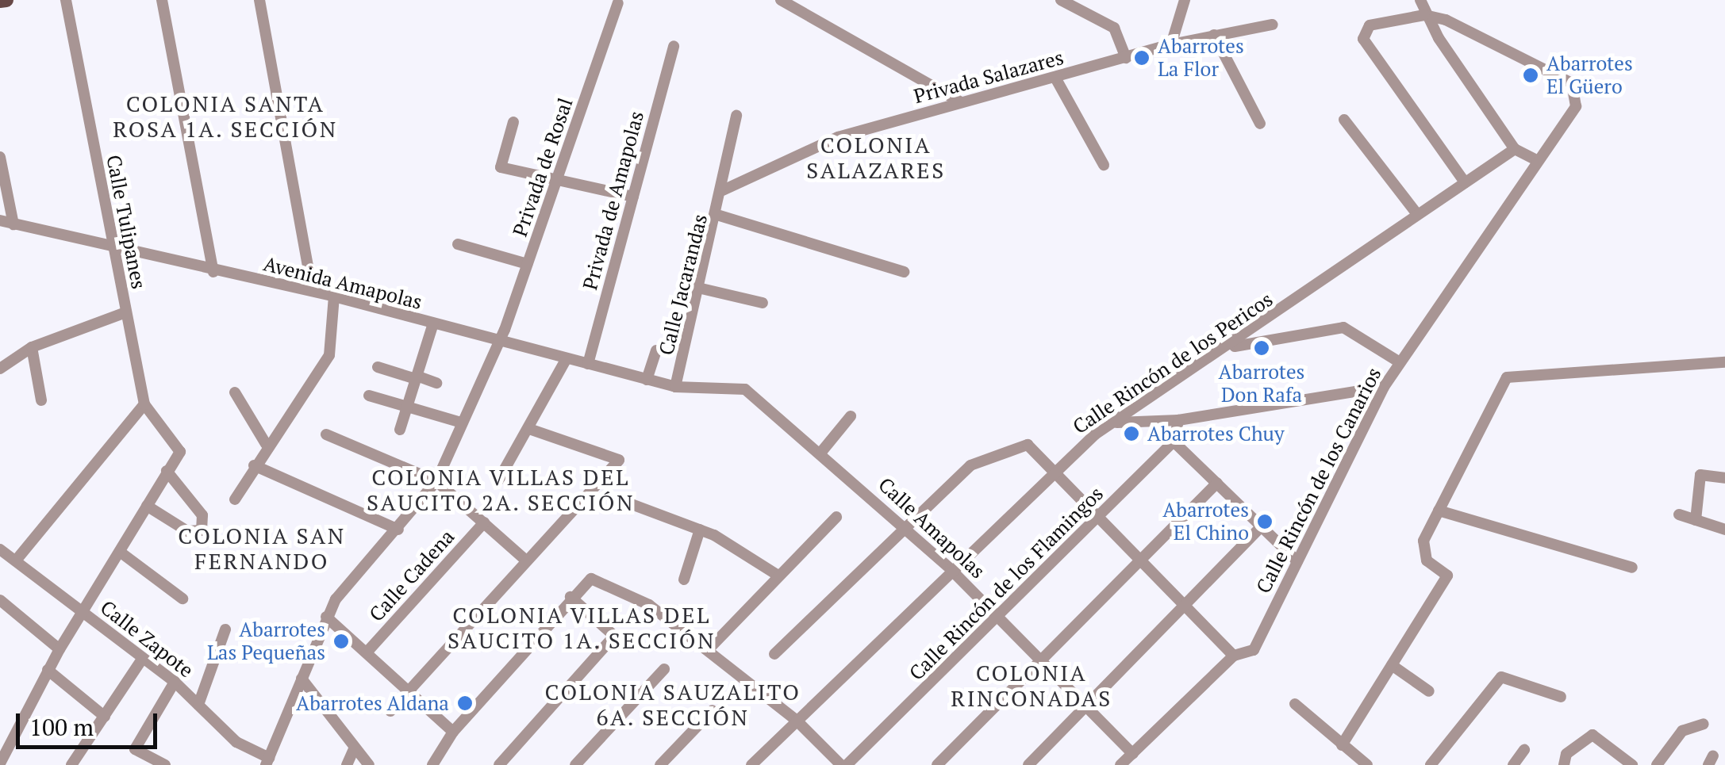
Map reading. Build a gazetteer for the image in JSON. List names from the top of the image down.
{
  "streets": {
    "street": [
      "Privada Salazares",
      "Privada de Rosal",
      "Privada de Amapolas",
      "Calle Tulipanes",
      "Avenida Amapolas",
      "Calle Jacarandas",
      "Calle Rincón de los Pericos",
      "Calle Rincón de los Canarios",
      "Calle Amapolas",
      "Calle Cadena",
      "Calle Rincón de los Flamingos",
      "Calle Zapote"
    ]
  },
  "crossings": [
    ["Privada Salazares", "Calle Jacarandas"],
    ["Privada de Rosal", "Avenida Amapolas"],
    ["Privada de Rosal", "Calle Zapote"],
    ["Privada de Amapolas", "Avenida Amapolas"],
    ["Calle Tulipanes", "Avenida Amapolas"],
    ["Avenida Amapolas", "Calle Jacarandas"],
    ["Avenida Amapolas", "Calle Amapolas"],
    ["Calle Jacarandas", "Calle Amapolas"],
    ["Calle Rincón de los Pericos", "Calle Amapolas"],
    ["Calle Rincón de los Canarios", "Calle Amapolas"],
    ["Calle Amapolas", "Calle Rincón de los Flamingos"]
  ],
  "districts": [
    "COLONIA SANTA ROSA 1A. SECCIÓN",
    "COLONIA SALAZARES",
    "COLONIA VILLAS DEL SAUCITO 2A. SECCIÓN",
    "COLONIA SAN FERNANDO",
    "COLONIA VILLAS DEL SAUCITO 1A. SECCIÓN",
    "COLONIA RINCONADAS",
    "COLONIA SAUZALITO 6A. SECCIÓN"
  ],
  "places": [
    "Abarrotes La Flor",
    "Abarrotes El Güero",
    "Abarrotes Don Rafa",
    "Abarrotes Chuy",
    "Abarrotes El Chino",
    "Abarrotes Las Pequeñas",
    "Abarrotes Aldana"
  ],
  "scale_bar": "100 m"
}
